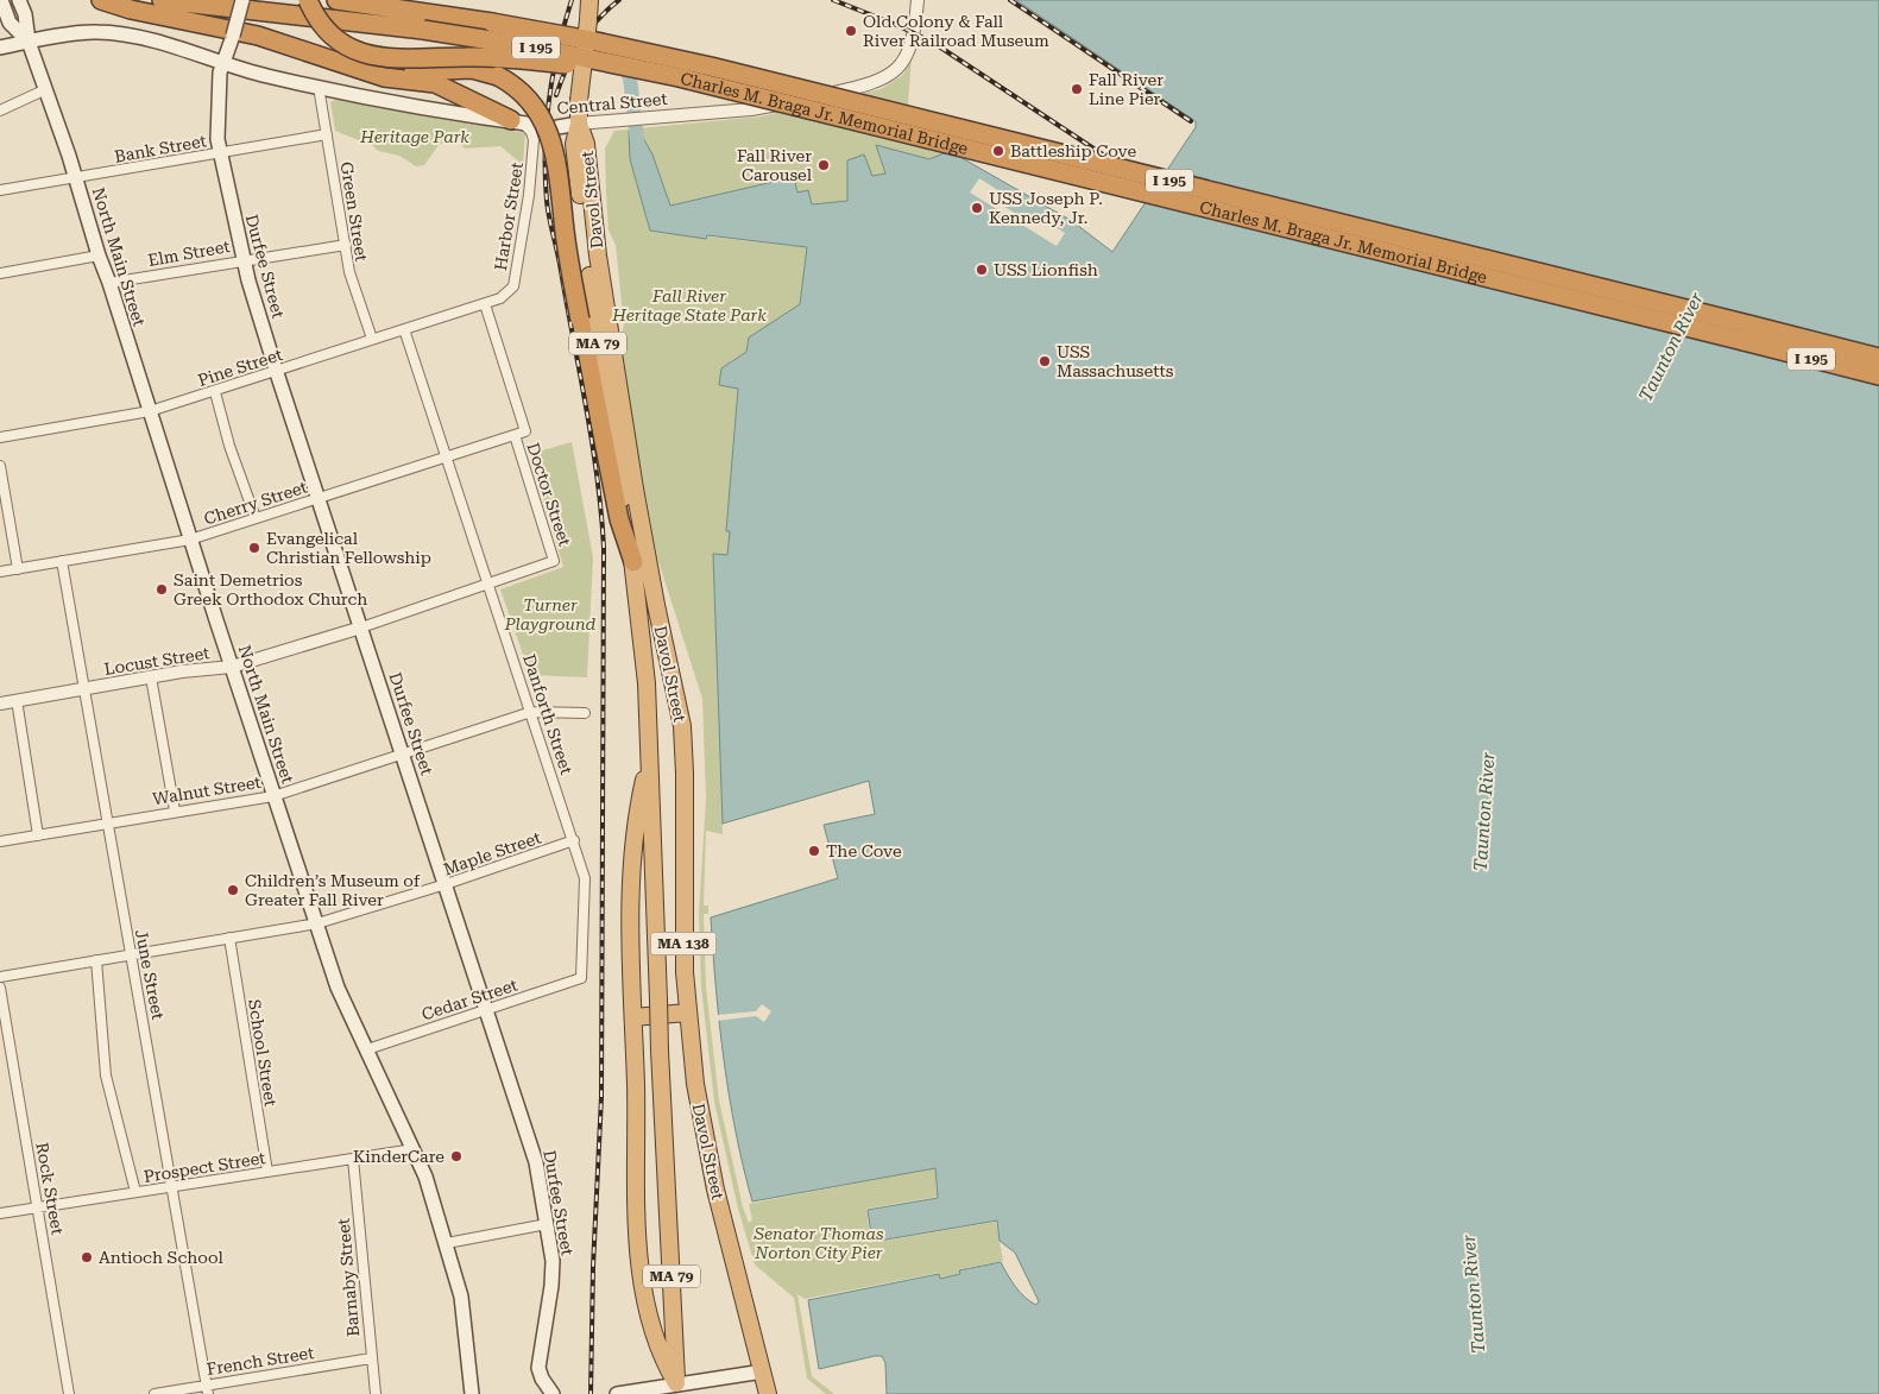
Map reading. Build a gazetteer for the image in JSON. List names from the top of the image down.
{
  "streets": {
    "highway": [
      "I 195",
      "Charles M. Braga Jr. Memorial Bridge",
      "Davol Street",
      "MA 79",
      "MA 138"
    ],
    "main road": ["Central Street", "North Main Street", "Durfee Street"],
    "street": [
      "Bank Street",
      "Green Street",
      "Harbor Street",
      "Elm Street",
      "Pine Street",
      "Doctor Street",
      "Cherry Street",
      "Locust Street",
      "Danforth Street",
      "Walnut Street",
      "Maple Street",
      "June Street",
      "Cedar Street",
      "School Street",
      "Prospect Street",
      "Rock Street",
      "Barnaby Street",
      "French Street"
    ]
  },
  "crossings": [
    ["I 195", "Charles M. Braga Jr. Memorial Bridge"],
    ["Central Street", "Davol Street"],
    ["Central Street", "Green Street"],
    ["Central Street", "Harbor Street"],
    ["Central Street", "North Main Street"],
    ["Central Street", "Durfee Street"],
    ["Central Street", "MA 79"],
    ["Bank Street", "Green Street"],
    ["Bank Street", "North Main Street"],
    ["Bank Street", "Durfee Street"],
    ["Davol Street", "MA 79"],
    ["Green Street", "Elm Street"],
    ["Green Street", "Pine Street"],
    ["Harbor Street", "Pine Street"],
    ["Elm Street", "North Main Street"],
    ["Elm Street", "Durfee Street"],
    ["North Main Street", "Pine Street"],
    ["North Main Street", "Cherry Street"],
    ["North Main Street", "Locust Street"],
    ["North Main Street", "Walnut Street"],
    ["North Main Street", "Maple Street"],
    ["North Main Street", "Cedar Street"],
    ["North Main Street", "Prospect Street"],
    ["Durfee Street", "Pine Street"],
    ["Durfee Street", "Cherry Street"],
    ["Durfee Street", "Locust Street"],
    ["Durfee Street", "Walnut Street"],
    ["Durfee Street", "Maple Street"],
    ["Durfee Street", "Cedar Street"],
    ["Pine Street", "Danforth Street"],
    ["Doctor Street", "Cherry Street"],
    ["Doctor Street", "Locust Street"],
    ["Cherry Street", "Danforth Street"],
    ["Cherry Street", "June Street"],
    ["Locust Street", "Danforth Street"],
    ["Locust Street", "June Street"],
    ["Danforth Street", "Walnut Street"],
    ["Danforth Street", "Maple Street"],
    ["Danforth Street", "Cedar Street"],
    ["Walnut Street", "June Street"],
    ["Maple Street", "June Street"],
    ["Maple Street", "School Street"],
    ["June Street", "Prospect Street"],
    ["June Street", "French Street"],
    ["School Street", "Prospect Street"],
    ["Prospect Street", "Rock Street"],
    ["Prospect Street", "Barnaby Street"],
    ["Barnaby Street", "French Street"]
  ],
  "water": ["Taunton River"],
  "parks": [
    "Heritage Park",
    "Fall River Heritage State Park",
    "Turner Playground",
    "Senator Thomas Norton City Pier"
  ],
  "places": [
    "Old Colony & Fall River Railroad Museum",
    "Fall River Line Pier",
    "Battleship Cove",
    "Fall River Carousel",
    "USS Joseph P. Kennedy, Jr.",
    "USS Lionfish",
    "USS Massachusetts",
    "Evangelical Christian Fellowship",
    "Saint Demetrios Greek Orthodox Church",
    "The Cove",
    "Children’s Museum of Greater Fall River",
    "KinderCare",
    "Antioch School"
  ]
}
